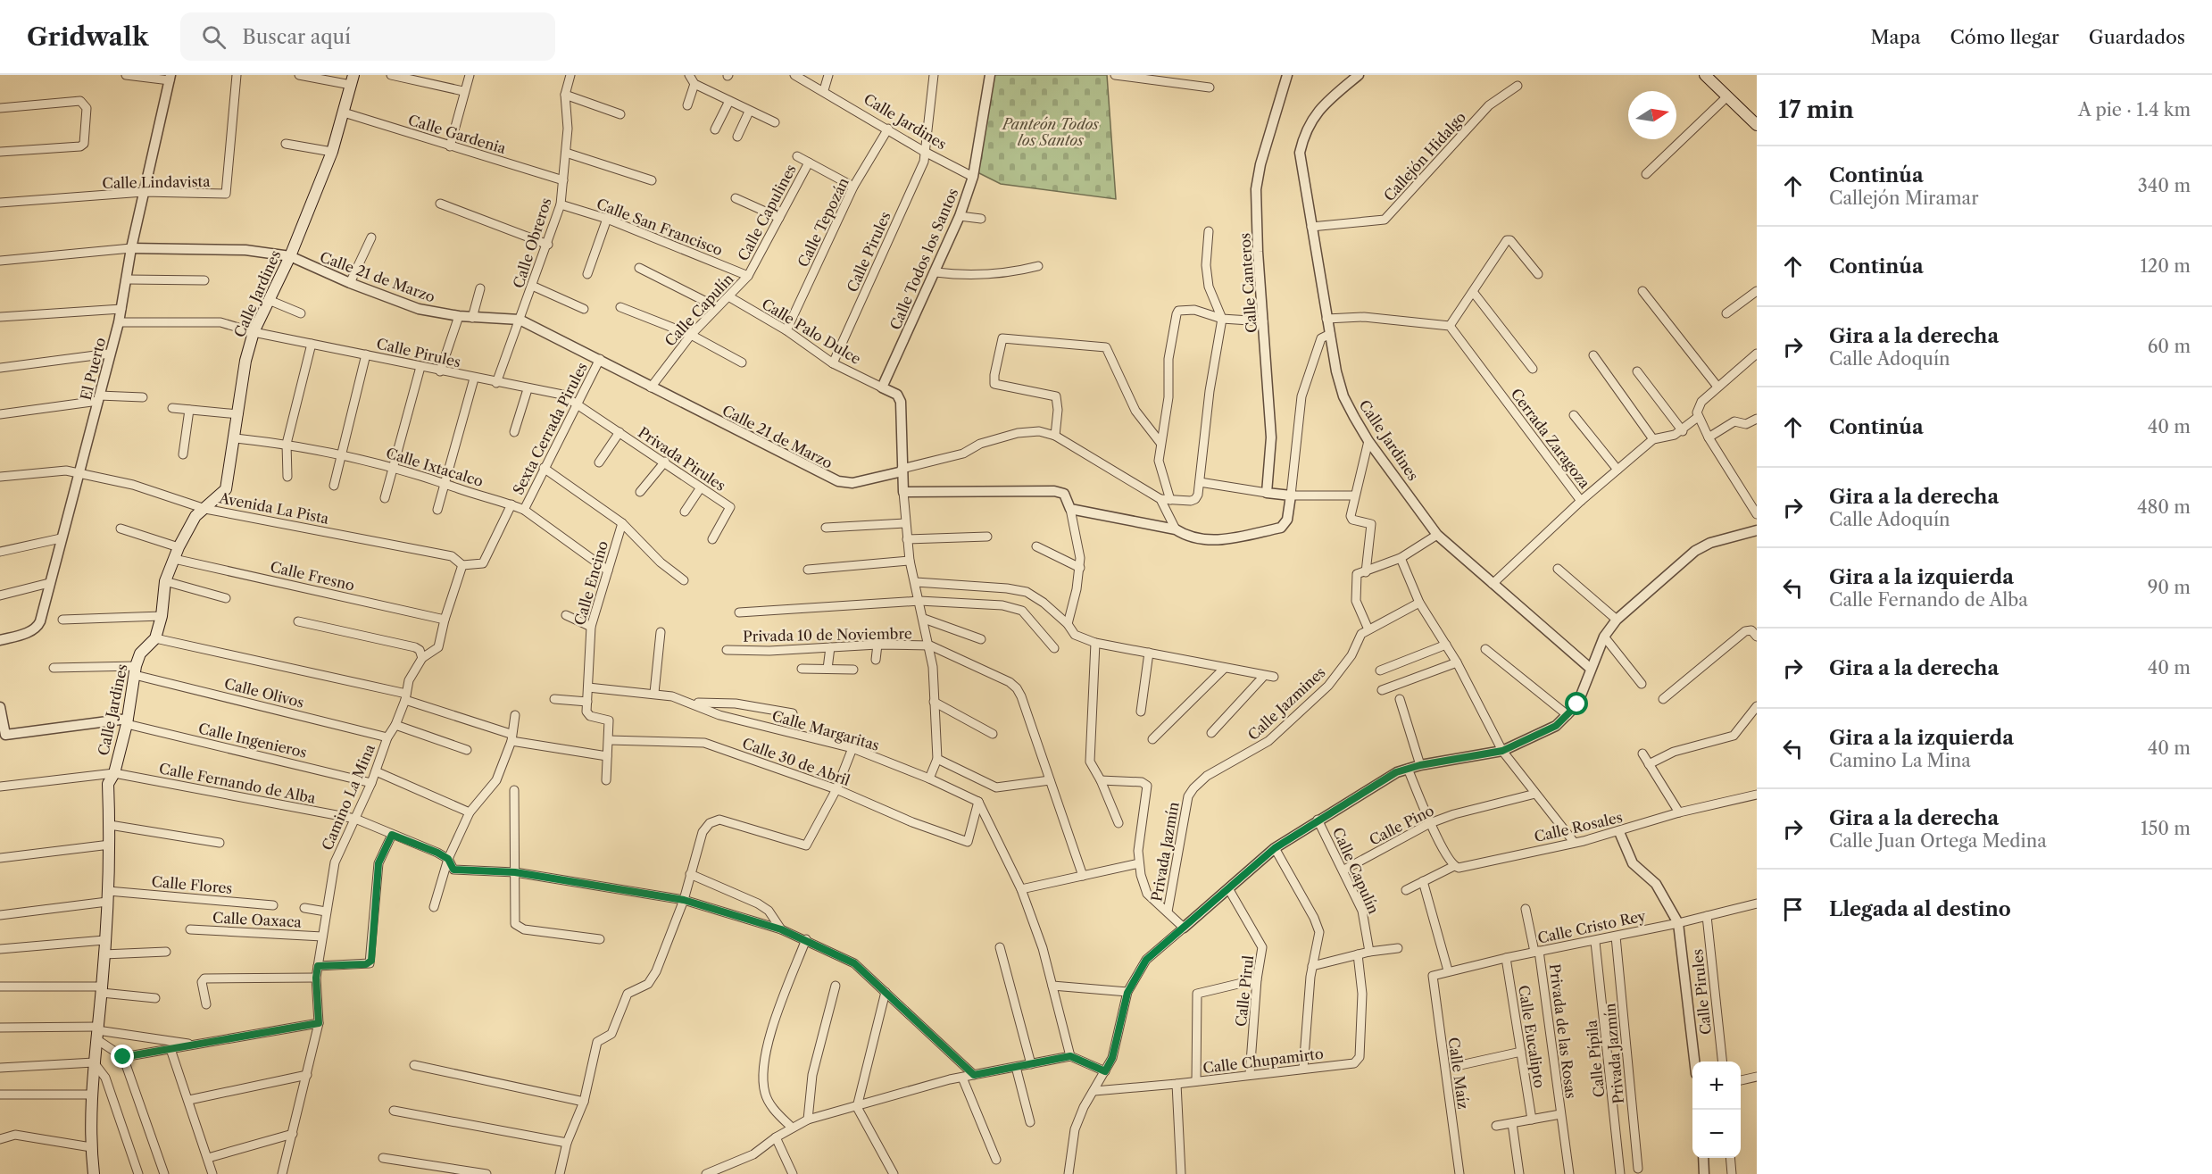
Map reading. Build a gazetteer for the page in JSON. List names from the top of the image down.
{
  "streets": {
    "main road": ["Calle Jardines"],
    "street": [
      "Calle Gardenia",
      "Callejón Hidalgo",
      "Calle Lindavista",
      "Calle Capulines",
      "Calle Tepozán",
      "Calle San Francisco",
      "Calle Obreros",
      "Calle Pirules",
      "Calle Todos los Santos",
      "Calle 21 de Marzo",
      "Calle Canteros",
      "Calle Capulín",
      "Calle Palo Dulce",
      "El Puerto",
      "Sexta Cerrada Pirules",
      "Cerrada Zaragoza",
      "Privada Pirules",
      "Calle Ixtacalco",
      "Avenida La Pista",
      "Calle Fresno",
      "Calle Encino",
      "Privada 10 de Noviembre",
      "Calle Olivos",
      "Calle Jazmines",
      "Calle Margaritas",
      "Calle Ingenieros",
      "Calle 30 de Abril",
      "Calle Fernando de Alba",
      "Camino La Mina",
      "Calle Pino",
      "Calle Rosales",
      "Privada Jazmín",
      "Calle Flores",
      "Calle Oaxaca",
      "Calle Cristo Rey",
      "Calle Pirul",
      "Privada de las Rosas",
      "Calle Eucalipto",
      "Calle Pípila",
      "Calle Chupamirto",
      "Calle Maíz"
    ]
  },
  "crossings": [
    ["Calle Jardines", "Calle Gardenia"],
    ["Calle Jardines", "Callejón Hidalgo"],
    ["Calle Jardines", "Calle Tepozán"],
    ["Calle Jardines", "Calle Pirules"],
    ["Calle Jardines", "Calle Todos los Santos"],
    ["Calle Jardines", "Calle 21 de Marzo"],
    ["Calle Jardines", "Calle Ixtacalco"],
    ["Calle Jardines", "Avenida La Pista"],
    ["Calle Jardines", "Calle Fresno"],
    ["Calle Jardines", "Calle Olivos"],
    ["Calle Jardines", "Calle Ingenieros"],
    ["Calle Jardines", "Calle Fernando de Alba"],
    ["Calle Jardines", "Calle Flores"],
    ["Calle Gardenia", "Calle Obreros"],
    ["Calle Lindavista", "El Puerto"],
    ["Calle Capulines", "Calle Tepozán"],
    ["Calle Capulines", "Calle San Francisco"],
    ["Calle Capulines", "Calle Capulín"],
    ["Calle Tepozán", "Calle Palo Dulce"],
    ["Calle San Francisco", "Calle Obreros"],
    ["Calle San Francisco", "Calle Capulín"],
    ["Calle Obreros", "Calle Pirules"],
    ["Calle Obreros", "Calle 21 de Marzo"],
    ["Calle Pirules", "Calle Palo Dulce"],
    ["Calle Pirules", "El Puerto"],
    ["Calle Pirules", "Sexta Cerrada Pirules"],
    ["Calle Pirules", "Privada Pirules"],
    ["Calle Pirules", "Calle Cristo Rey"],
    ["Calle Todos los Santos", "Calle Palo Dulce"],
    ["Calle 21 de Marzo", "Calle Capulín"],
    ["Calle 21 de Marzo", "El Puerto"],
    ["Calle 21 de Marzo", "Sexta Cerrada Pirules"],
    ["Calle Capulín", "Calle Palo Dulce"],
    ["Calle Capulín", "Calle Pino"],
    ["El Puerto", "Avenida La Pista"],
    ["Sexta Cerrada Pirules", "Privada Pirules"],
    ["Sexta Cerrada Pirules", "Calle Ixtacalco"],
    ["Calle Ixtacalco", "Calle Encino"],
    ["Calle Fresno", "Camino La Mina"],
    ["Calle Encino", "Calle 30 de Abril"],
    ["Calle Olivos", "Camino La Mina"],
    ["Calle Jazmines", "Privada Jazmín"],
    ["Calle Margaritas", "Calle 30 de Abril"],
    ["Calle Ingenieros", "Camino La Mina"],
    ["Calle Fernando de Alba", "Camino La Mina"],
    ["Camino La Mina", "Calle Oaxaca"],
    ["Privada Jazmín", "Calle Cristo Rey"],
    ["Calle Cristo Rey", "Privada de las Rosas"],
    ["Calle Cristo Rey", "Calle Eucalipto"],
    ["Calle Cristo Rey", "Calle Pípila"],
    ["Calle Cristo Rey", "Calle Maíz"],
    ["Calle Pirul", "Calle Chupamirto"]
  ],
  "parks": ["Panteón Todos los Santos"],
  "north": "right",
  "page": {
    "header": "Gridwalk",
    "search": "Buscar aquí",
    "nav": ["Mapa", "Cómo llegar", "Guardados"],
    "heading": ["17 min", "A pie · 1.4 km"],
    "list": [
      ["Continúa", "Callejón Miramar", "340 m"],
      ["Continúa", "120 m"],
      ["Gira a la derecha", "Calle Adoquín", "60 m"],
      ["Continúa", "40 m"],
      ["Gira a la derecha", "Calle Adoquín", "480 m"],
      ["Gira a la izquierda", "Calle Fernando de Alba", "90 m"],
      ["Gira a la derecha", "40 m"],
      ["Gira a la izquierda", "Camino La Mina", "40 m"],
      ["Gira a la derecha", "Calle Juan Ortega Medina", "150 m"],
      "Llegada al destino"
    ],
    "map_buttons": ["+", "−"]
  }
}
